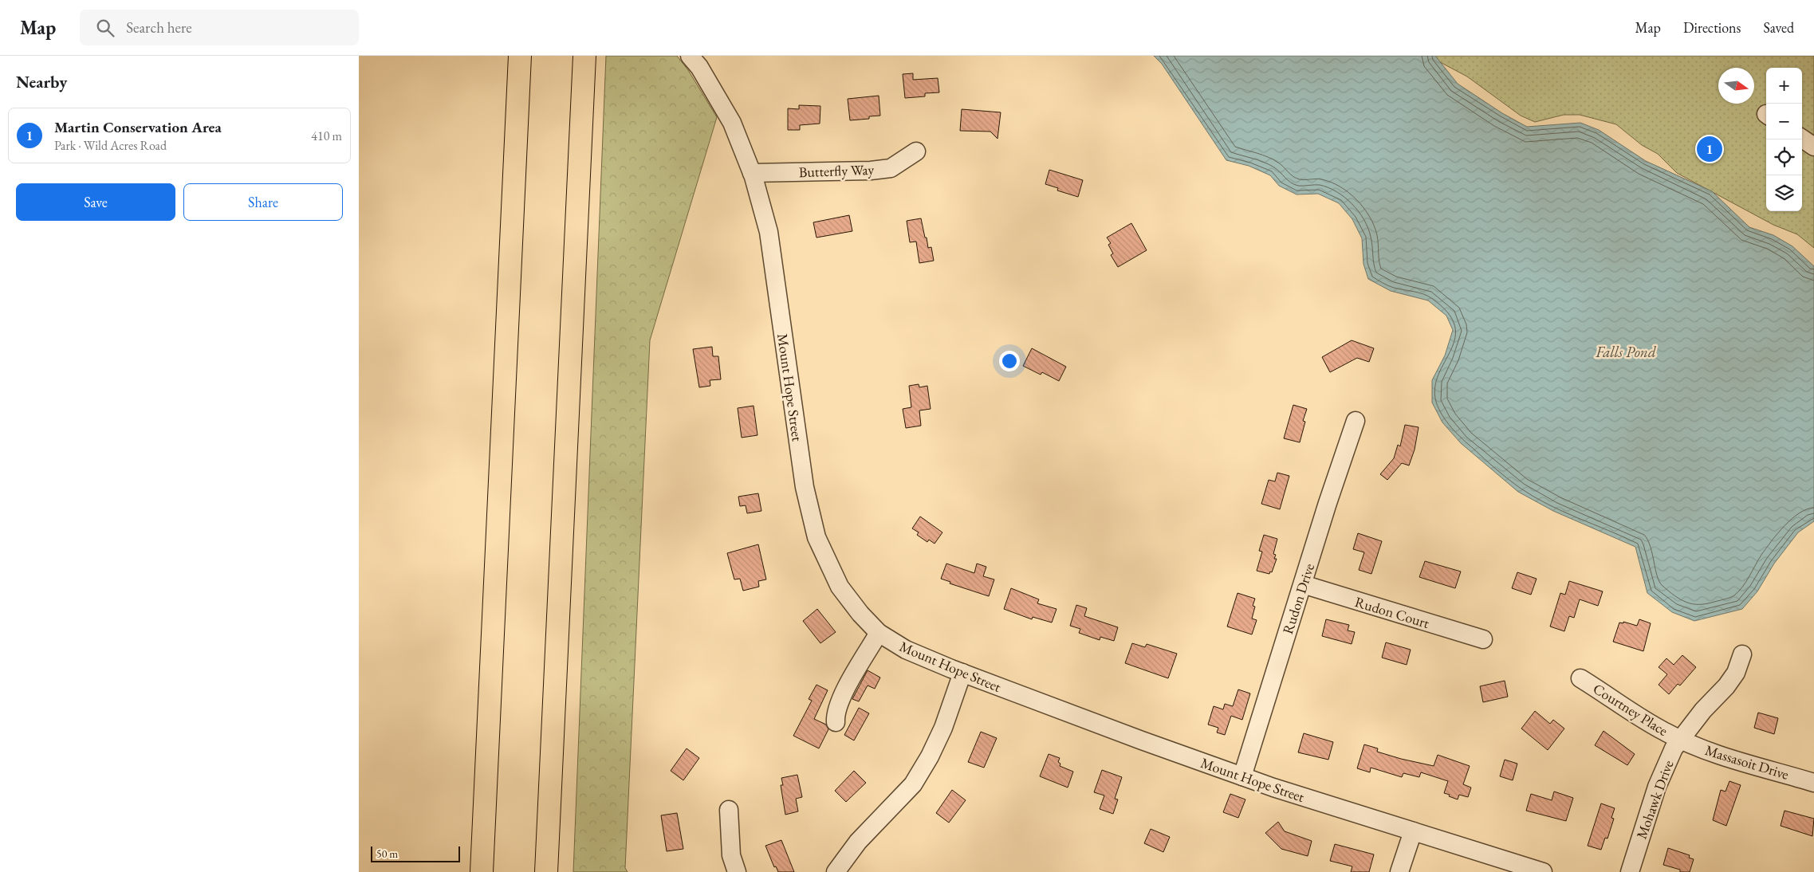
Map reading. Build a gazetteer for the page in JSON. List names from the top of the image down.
{
  "streets": {
    "street": [
      "Butterfly Way",
      "Mount Hope Street",
      "Rudon Drive",
      "Rudon Court",
      "Courtney Place",
      "Massasoit Drive",
      "Mohawk Drive"
    ]
  },
  "crossings": [
    ["Butterfly Way", "Mount Hope Street"],
    ["Mount Hope Street", "Rudon Drive"],
    ["Rudon Drive", "Rudon Court"],
    ["Courtney Place", "Massasoit Drive"],
    ["Courtney Place", "Mohawk Drive"],
    ["Massasoit Drive", "Mohawk Drive"]
  ],
  "water": ["Falls Pond"],
  "scale_bar": "50 m",
  "north": "right",
  "page": {
    "header": "Map",
    "search": "Search here",
    "nav": ["Map", "Directions", "Saved"],
    "heading": "Nearby",
    "map_buttons": ["+", "−"],
    "list": [
      {
        "mark": "1",
        "name": "Martin Conservation Area",
        "note": "Park · Wild Acres Road",
        "value": "410 m"
      }
    ],
    "pins": "1",
    "buttons": ["Save", "Share"],
    "scale": "50 m"
  }
}
